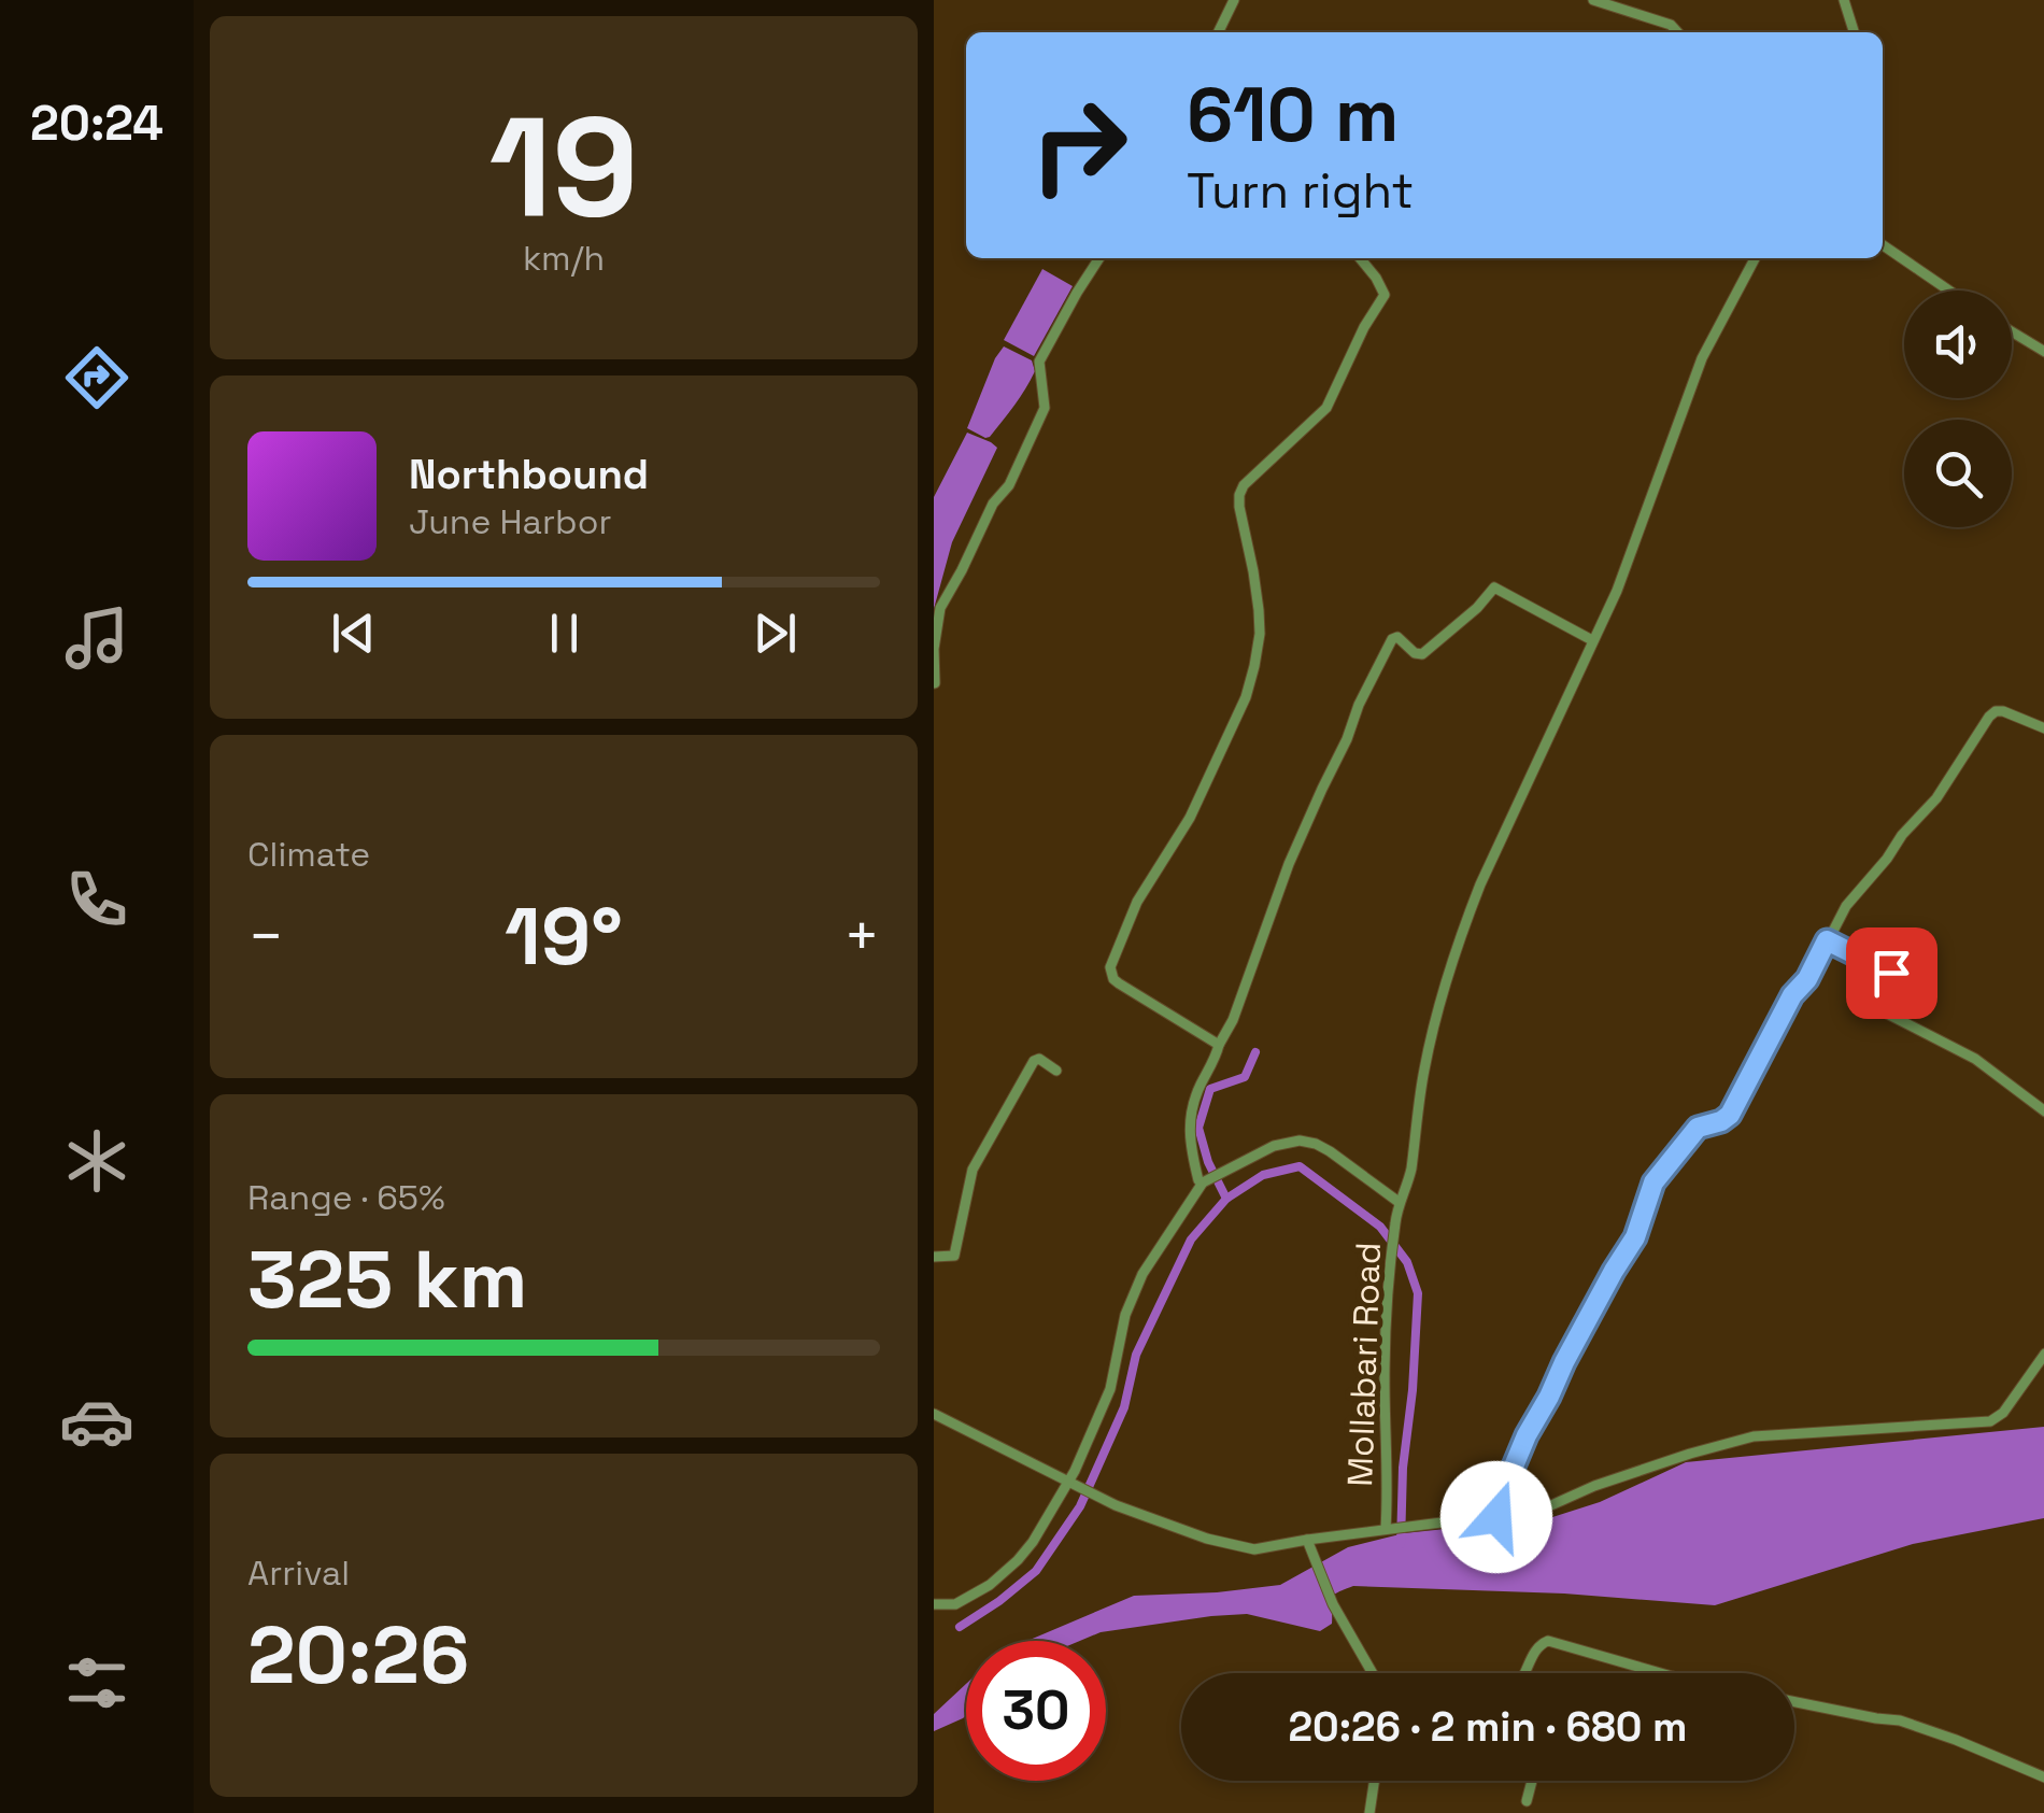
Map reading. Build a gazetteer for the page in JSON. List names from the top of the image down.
{
  "streets": {
    "street": ["Mollabari Road"]
  },
  "page": {
    "tabs": "20:24",
    "tile": [
      ["19", "km/h"],
      "Climate",
      ["Range · 65%", "325 km"],
      ["Arrival", "20:26"]
    ],
    "turn": ["610 m", "Turn right"],
    "song": ["Northbound", "June Harbor"],
    "heat": ["−", "19°", "+"],
    "limit": "30",
    "trip": "20:26 · 2 min · 680 m"
  }
}
